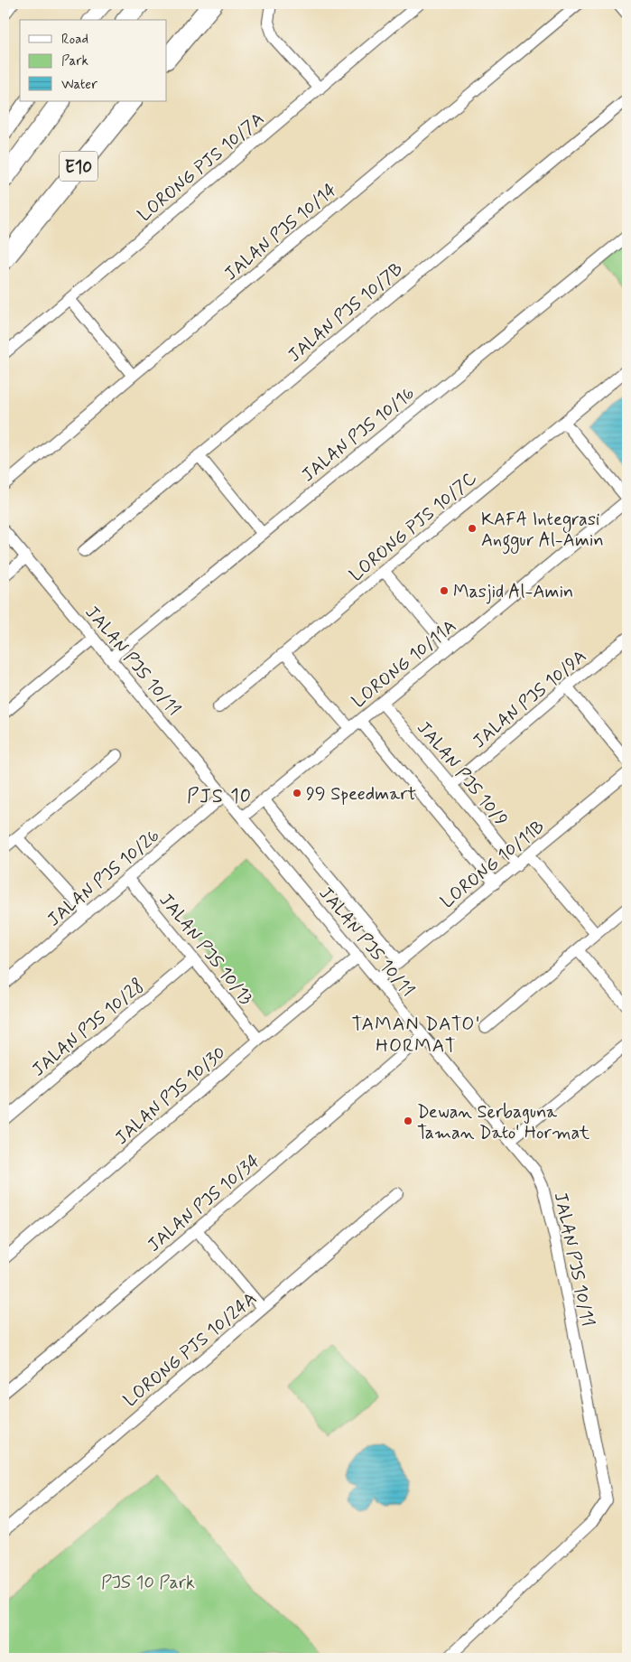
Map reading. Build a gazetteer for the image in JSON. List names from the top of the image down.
{
  "streets": {
    "highway": ["E10"],
    "street": [
      "LORONG PJS 10/7A",
      "JALAN PJS 10/14",
      "JALAN PJS 10/7B",
      "JALAN PJS 10/16",
      "LORONG PJS 10/7C",
      "JALAN PJS 10/11",
      "LORONG 10/11A",
      "JALAN PJS 10/9A",
      "JALAN PJS 10/9",
      "LORONG 10/11B",
      "JALAN PJS 10/26",
      "JALAN PJS 10/13",
      "JALAN PJS 10/28",
      "JALAN PJS 10/30",
      "JALAN PJS 10/34",
      "LORONG PJS 10/24A"
    ]
  },
  "crossings": [
    ["JALAN PJS 10/16", "JALAN PJS 10/11"],
    ["JALAN PJS 10/11", "LORONG 10/11A"],
    ["JALAN PJS 10/11", "LORONG 10/11B"],
    ["JALAN PJS 10/11", "JALAN PJS 10/26"],
    ["JALAN PJS 10/11", "JALAN PJS 10/30"],
    ["JALAN PJS 10/11", "JALAN PJS 10/34"],
    ["LORONG 10/11A", "JALAN PJS 10/9"],
    ["JALAN PJS 10/9A", "JALAN PJS 10/9"],
    ["JALAN PJS 10/9", "LORONG 10/11B"],
    ["JALAN PJS 10/26", "JALAN PJS 10/13"],
    ["JALAN PJS 10/13", "JALAN PJS 10/28"],
    ["JALAN PJS 10/13", "JALAN PJS 10/30"]
  ],
  "districts": ["PJS 10", "TAMAN DATO' HORMAT"],
  "parks": ["PJS 10 Park"],
  "places": [
    "KAFA Integrasi Anggur Al-Amin",
    "Masjid Al-Amin",
    "99 Speedmart",
    "Dewan Serbaguna Taman Dato' Hormat"
  ],
  "legend": ["Road", "Park", "Water"]
}
